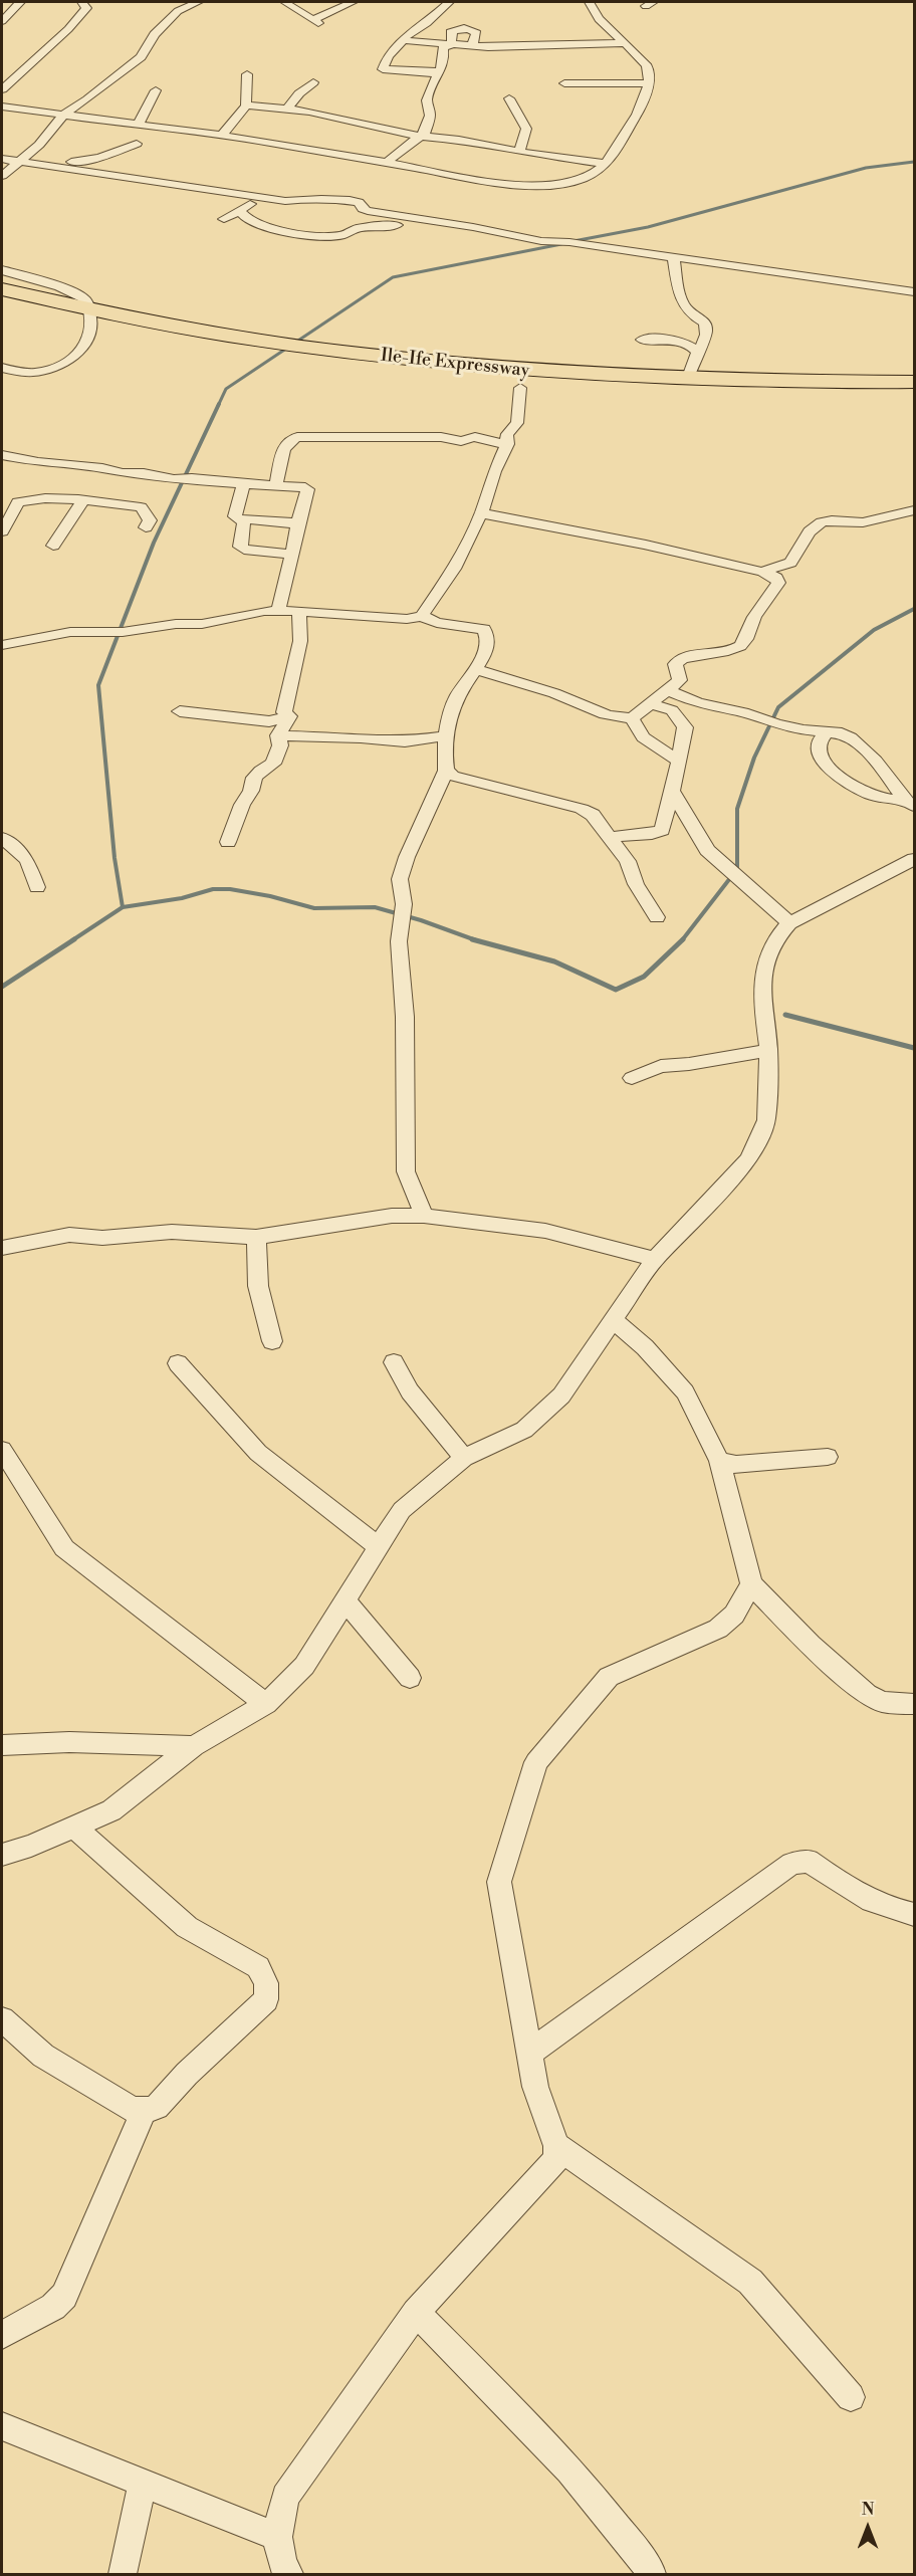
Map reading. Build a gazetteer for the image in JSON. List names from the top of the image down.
{
  "streets": {
    "highway": ["Ile-Ife Expressway"]
  },
  "north": "top"
}
